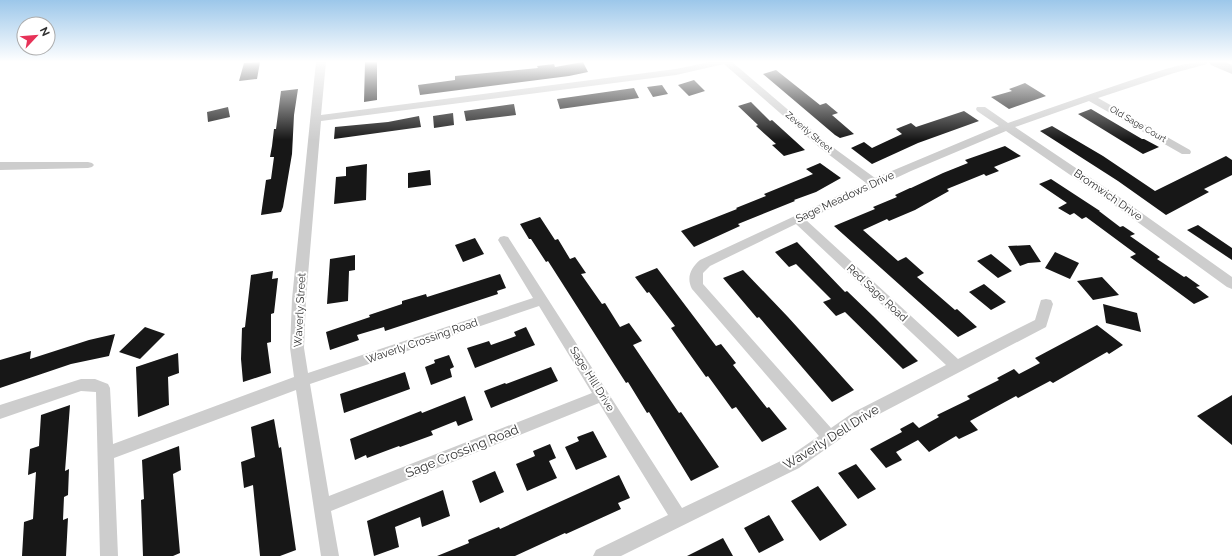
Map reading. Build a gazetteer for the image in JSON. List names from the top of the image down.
{
  "streets": {
    "street": [
      "Old Sage Court",
      "Zeverly Street",
      "Bromwich Drive",
      "Sage Meadows Drive",
      "Red Sage Road",
      "Waverly Street",
      "Waverly Crossing Road",
      "Sage Hill Drive",
      "Waverly Dell Drive",
      "Sage Crossing Road"
    ]
  },
  "crossings": [
    ["Old Sage Court", "Sage Meadows Drive"],
    ["Zeverly Street", "Sage Meadows Drive"],
    ["Bromwich Drive", "Sage Meadows Drive"],
    ["Sage Meadows Drive", "Red Sage Road"],
    ["Sage Meadows Drive", "Waverly Dell Drive"],
    ["Red Sage Road", "Waverly Dell Drive"],
    ["Waverly Street", "Waverly Crossing Road"],
    ["Waverly Street", "Sage Crossing Road"],
    ["Waverly Crossing Road", "Sage Hill Drive"],
    ["Sage Hill Drive", "Waverly Dell Drive"],
    ["Sage Hill Drive", "Sage Crossing Road"]
  ],
  "north": "top right"
}
